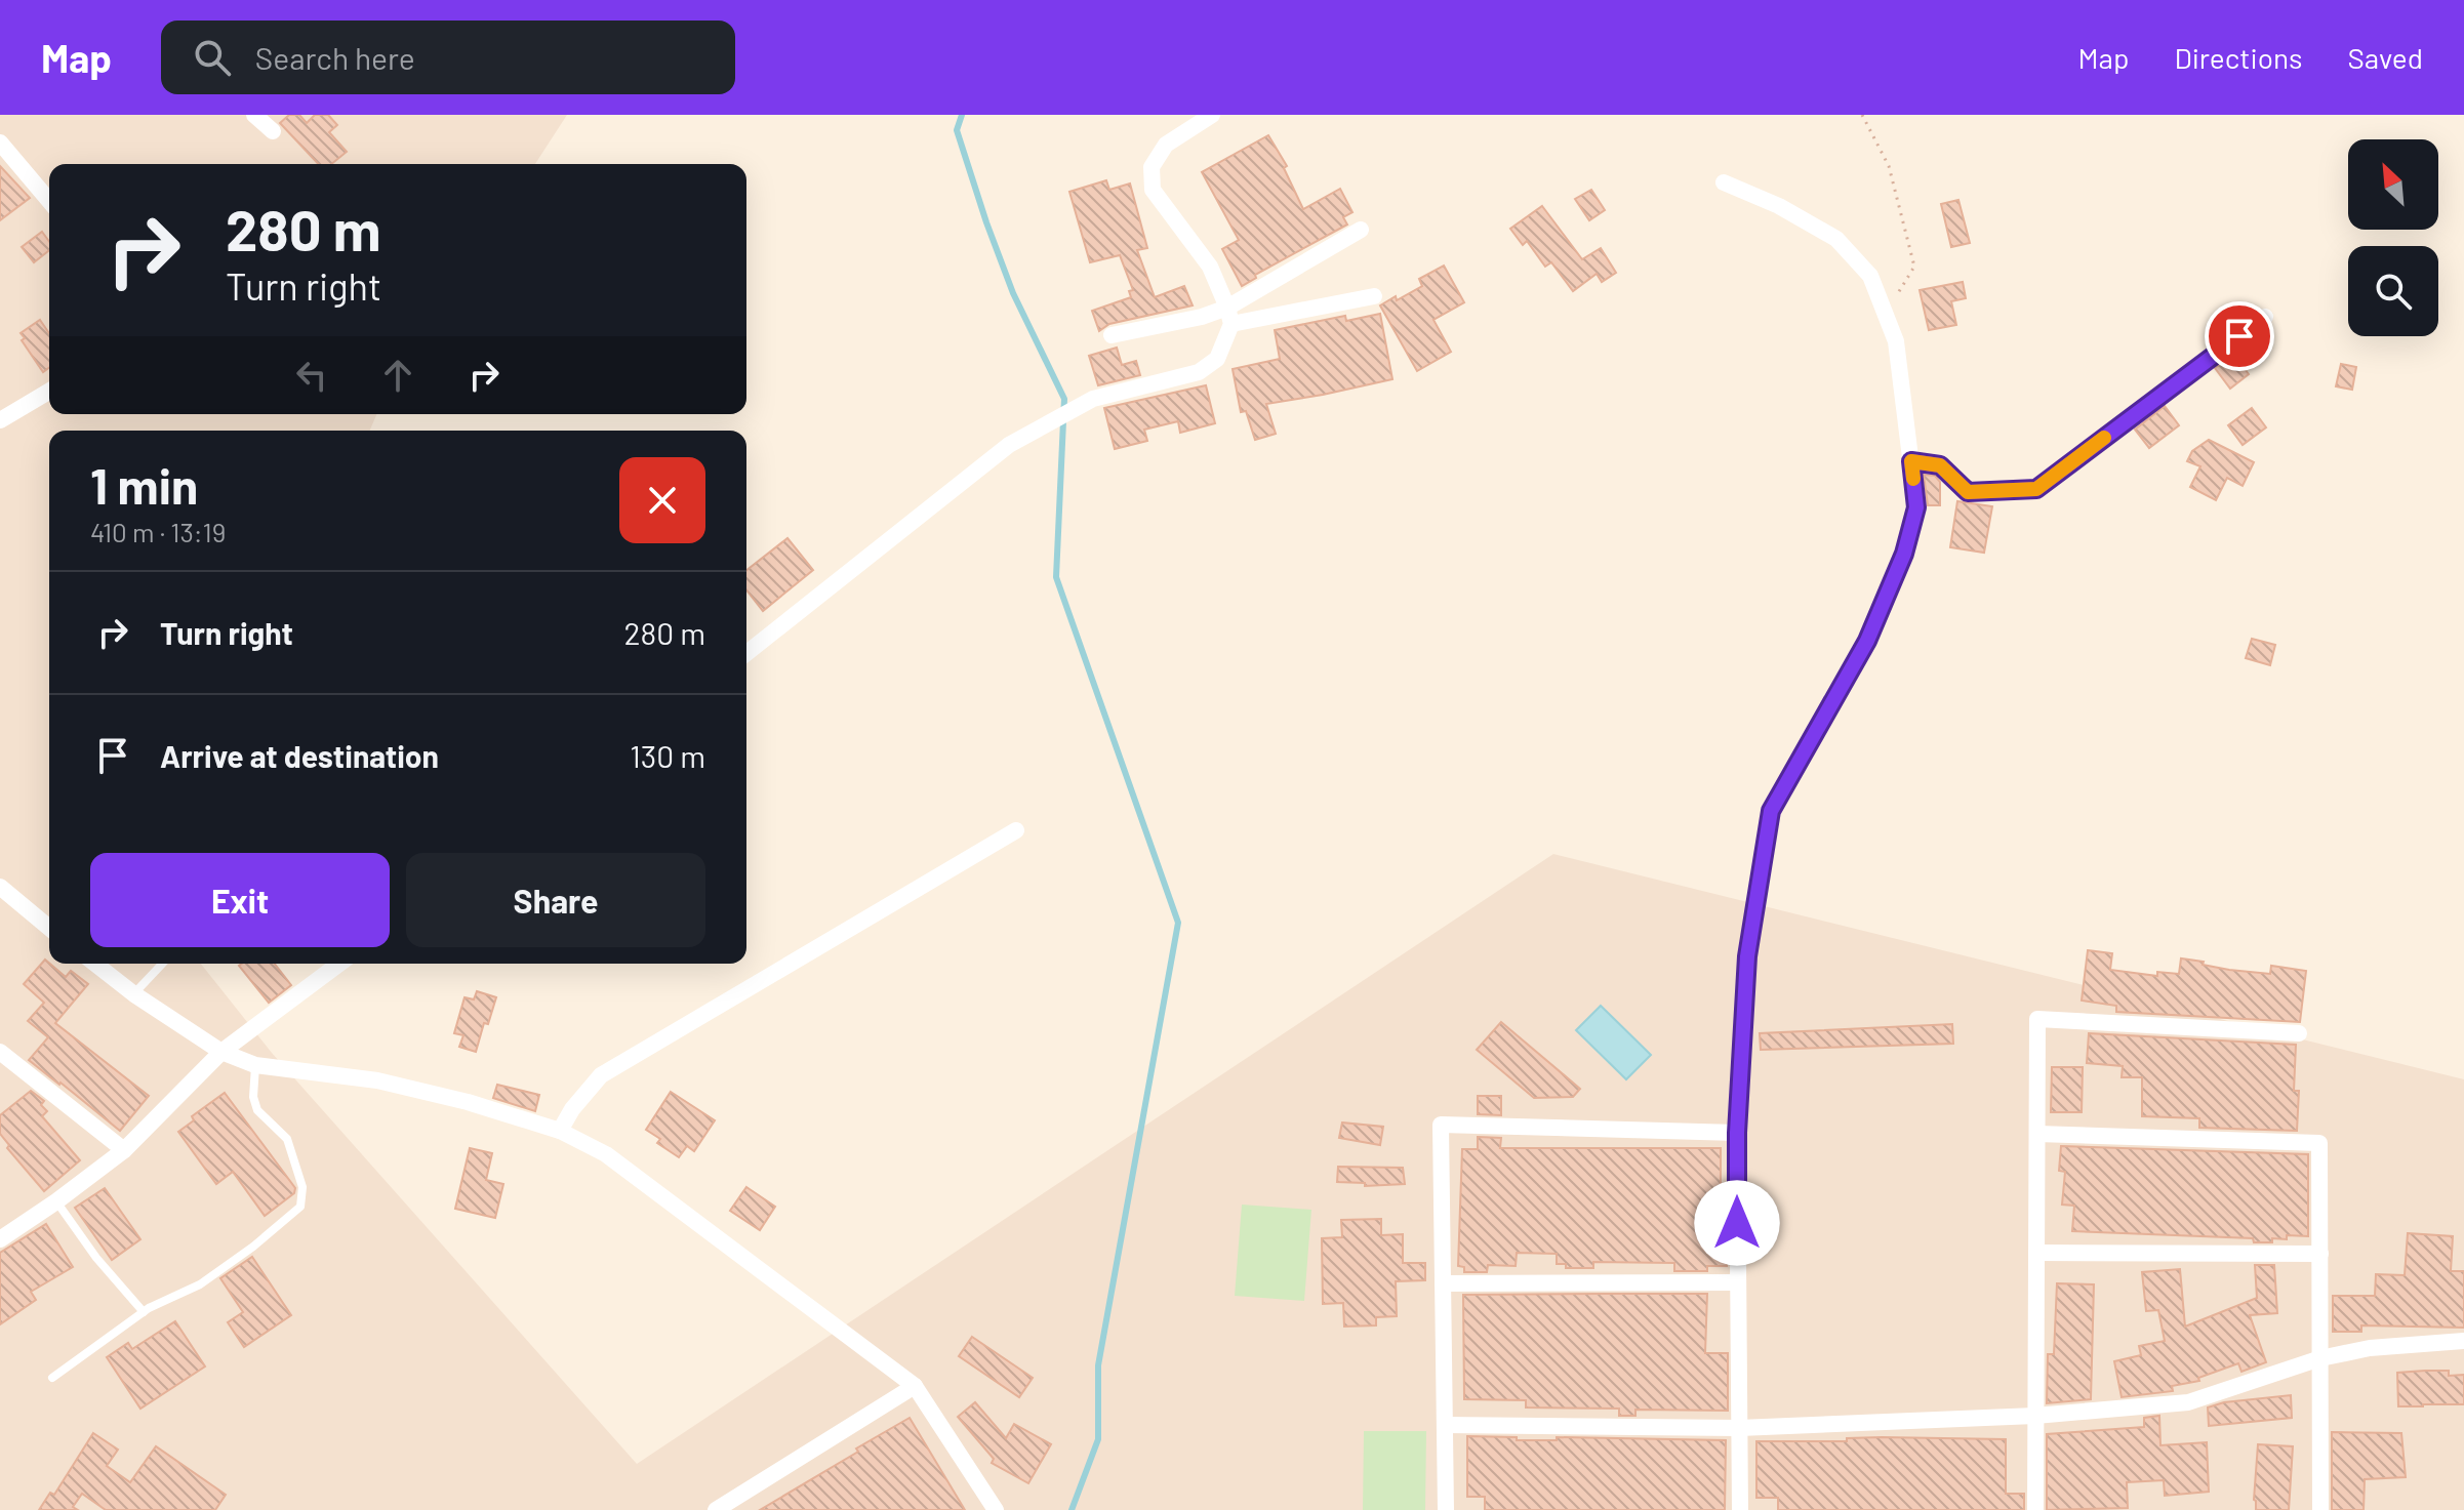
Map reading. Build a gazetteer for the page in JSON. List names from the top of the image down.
{
  "north": "top left",
  "page": {
    "header": "Map",
    "search": "Search here",
    "nav": ["Map", "Directions", "Saved"],
    "turn": ["280 m", "Turn right"],
    "heading": ["1 min", "410 m · 13:19"],
    "list": [
      {
        "name": "Turn right",
        "value": "280 m"
      },
      {
        "name": "Arrive at destination",
        "value": "130 m"
      }
    ],
    "buttons": ["Exit", "Share"]
  }
}
